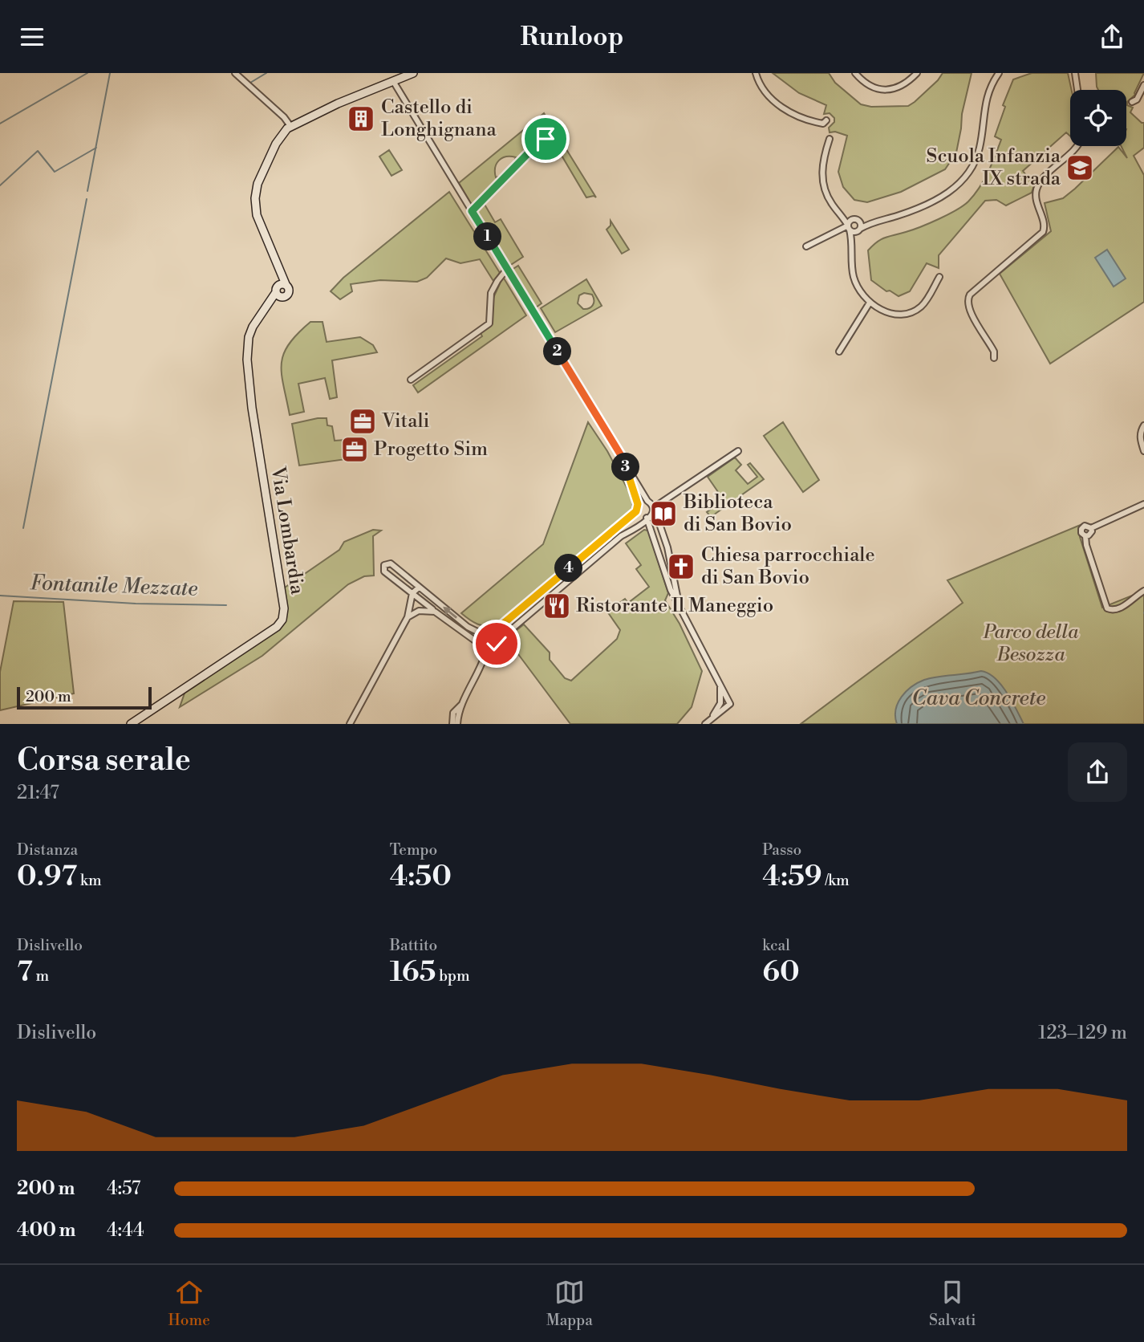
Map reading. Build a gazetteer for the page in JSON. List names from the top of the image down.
{
  "streets": {
    "street": ["Via Lombardia"]
  },
  "water": ["Fontanile Mezzate", "Cava Concrete"],
  "parks": ["Parco della Besozza"],
  "places": {
    "building": ["Castello di Longhignana"],
    "school or university": ["Scuola Infanzia IX strada"],
    "office": ["Vitali", "Progetto Sim"],
    "library": ["Biblioteca di San Bovio"],
    "church": ["Chiesa parrocchiale di San Bovio"],
    "restaurant": ["Ristorante Il Maneggio"]
  },
  "scale_bar": "200 m",
  "page": {
    "header": "Runloop",
    "pins": [
      "1",
      "2",
      "3",
      "4"
    ],
    "scale": "200 m",
    "heading": ["Corsa serale", "21:47"],
    "stats": [
      ["Distanza", "0.97 km"],
      ["Tempo", "4:50"],
      ["Passo", "4:59 /km"],
      ["Dislivello", "7 m"],
      ["Battito", "165 bpm"],
      ["kcal", "60"]
    ],
    "chart": ["Dislivello", "123–129 m"],
    "list": [
      {
        "name": "200 m",
        "note": "4:57"
      },
      {
        "name": "400 m",
        "note": "4:44"
      }
    ],
    "tabs": ["Home", "Mappa", "Salvati"]
  }
}
